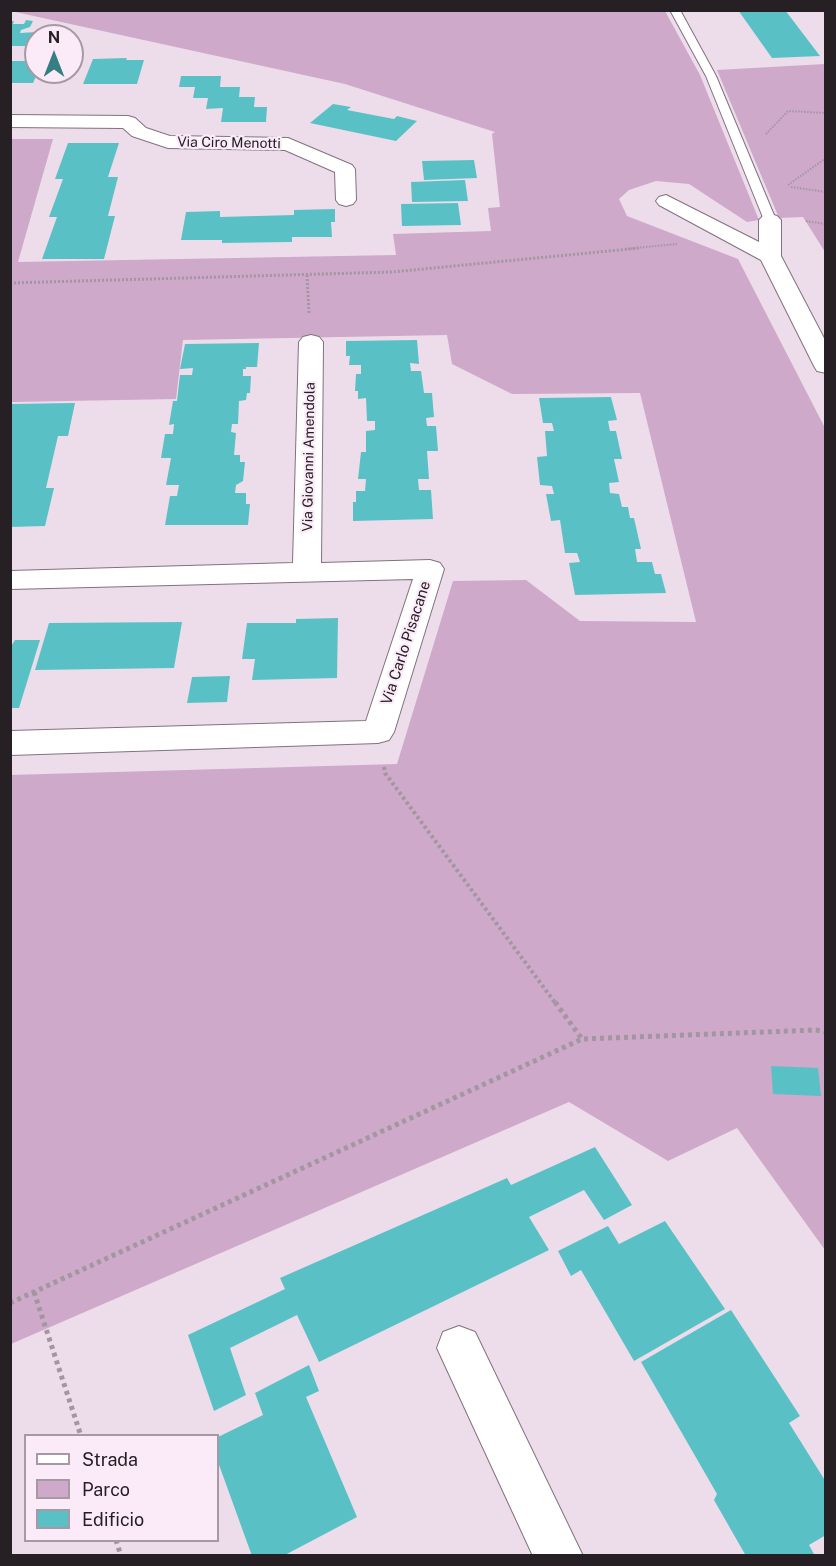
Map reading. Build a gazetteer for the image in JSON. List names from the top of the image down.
{
  "streets": {
    "street": ["Via Ciro Menotti", "Via Giovanni Amendola", "Via Carlo Pisacane"]
  },
  "crossings": [
    ["Via Giovanni Amendola", "Via Carlo Pisacane"]
  ],
  "legend": ["Strada", "Parco", "Edificio"],
  "north": "top"
}
